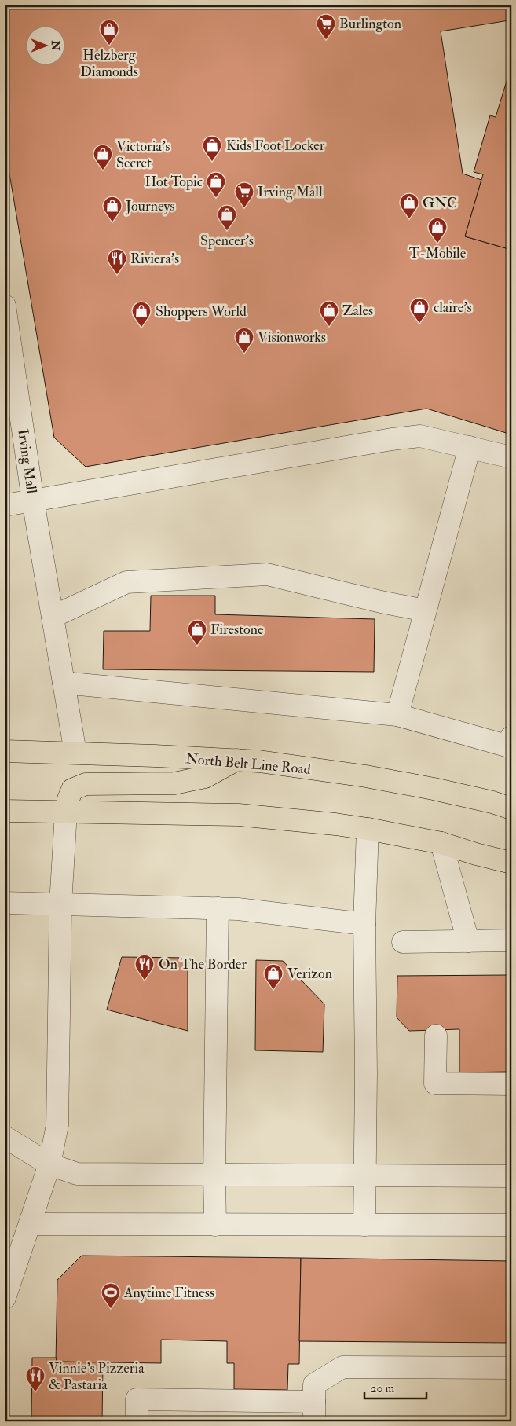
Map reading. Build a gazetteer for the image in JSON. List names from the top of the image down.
{
  "streets": {
    "main road": ["North Belt Line Road"],
    "lane": ["Irving Mall"]
  },
  "crossings": [
    ["Irving Mall", "North Belt Line Road"]
  ],
  "places": {
    "supermarket": ["Burlington", "Irving Mall"],
    "shop": [
      "Helzberg Diamonds",
      "Kids Foot Locker",
      "Victoria's Secret",
      "Hot Topic",
      "GNC",
      "Journeys",
      "Spencer's",
      "T-Mobile",
      "claire's",
      "Zales",
      "Shoppers World",
      "Visionworks",
      "Firestone",
      "Verizon"
    ],
    "restaurant": ["Riviera's", "On The Border", "Vinnie's Pizzeria & Pastaria"],
    "sports": ["Anytime Fitness"]
  },
  "scale_bar": "20 m",
  "north": "right"
}
